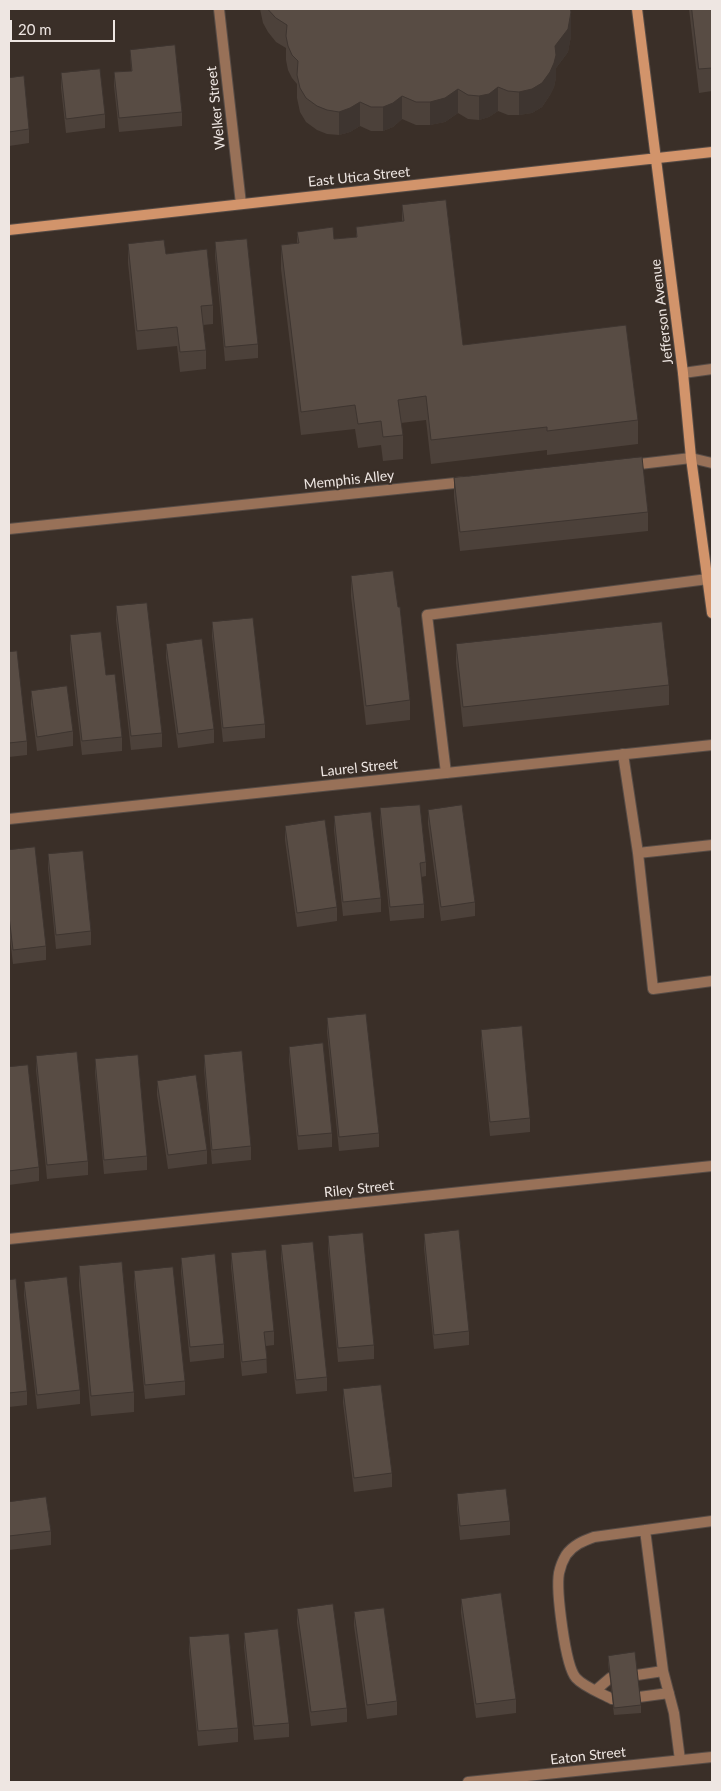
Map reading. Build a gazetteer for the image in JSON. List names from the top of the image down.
{
  "streets": {
    "street": [
      "Welker Street",
      "East Utica Street",
      "Jefferson Avenue",
      "Memphis Alley",
      "Laurel Street",
      "Riley Street",
      "Eaton Street"
    ]
  },
  "crossings": [
    ["Welker Street", "East Utica Street"],
    ["East Utica Street", "Jefferson Avenue"]
  ],
  "scale_bar": "20 m"
}
